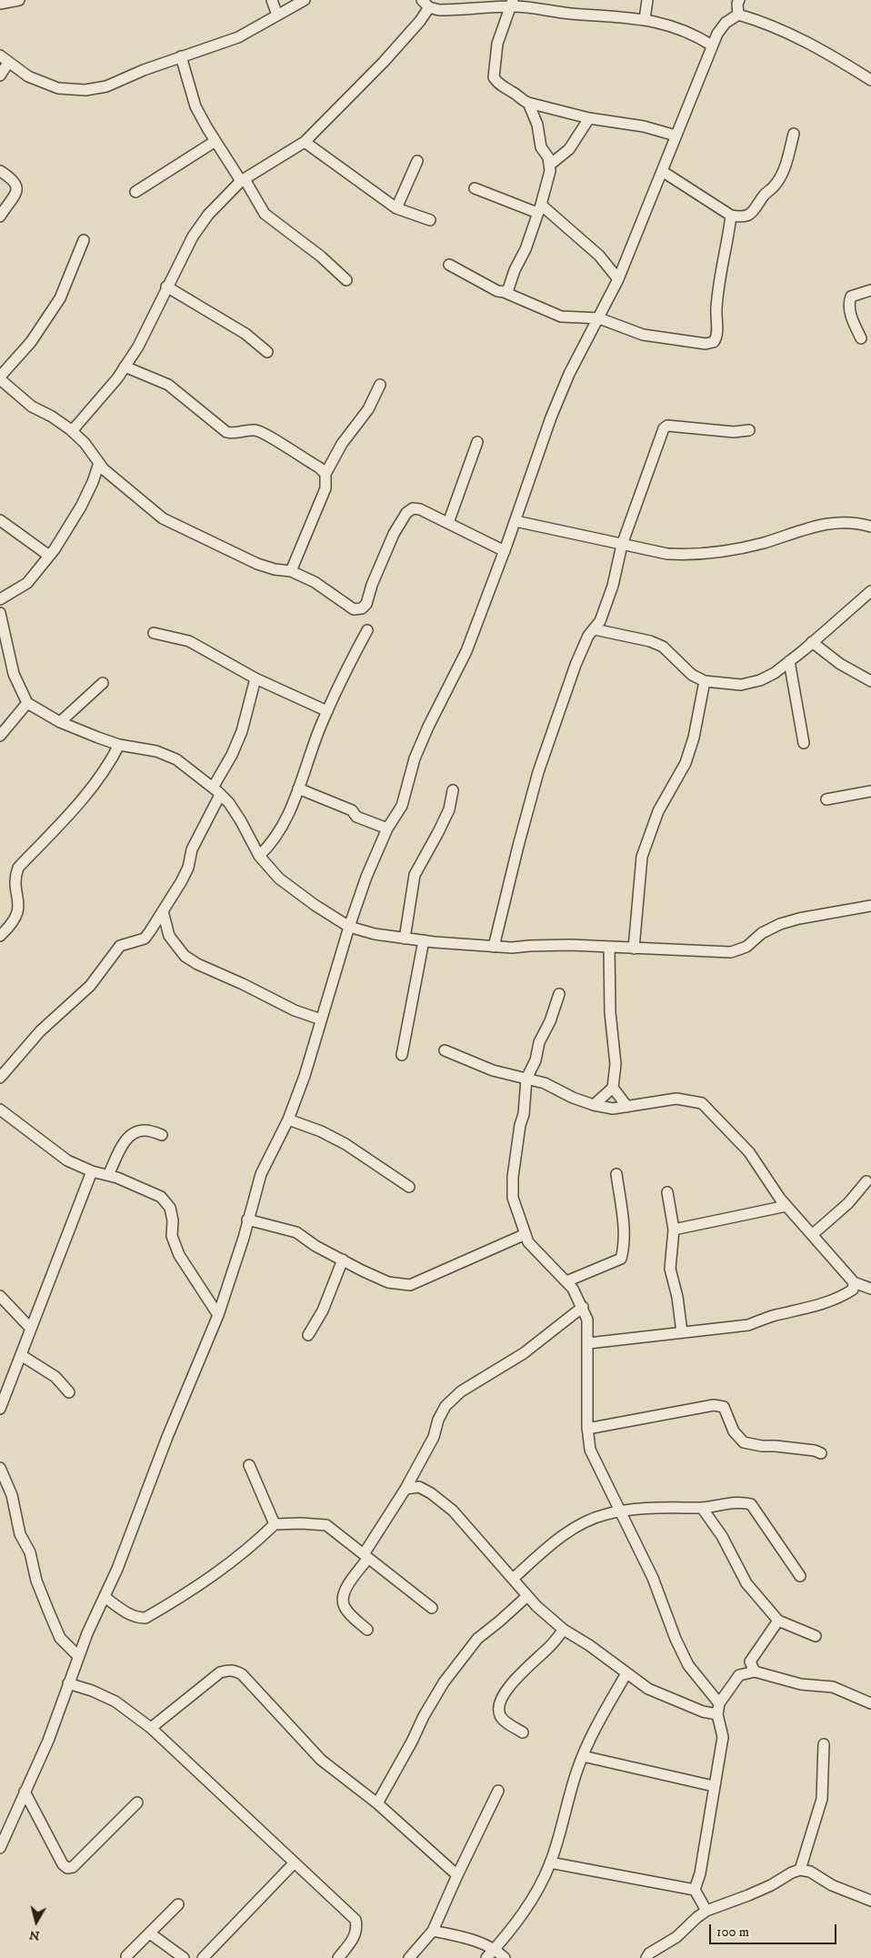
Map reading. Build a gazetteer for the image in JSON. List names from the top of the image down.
{
  "scale_bar": "100 m",
  "north": "bottom"
}
